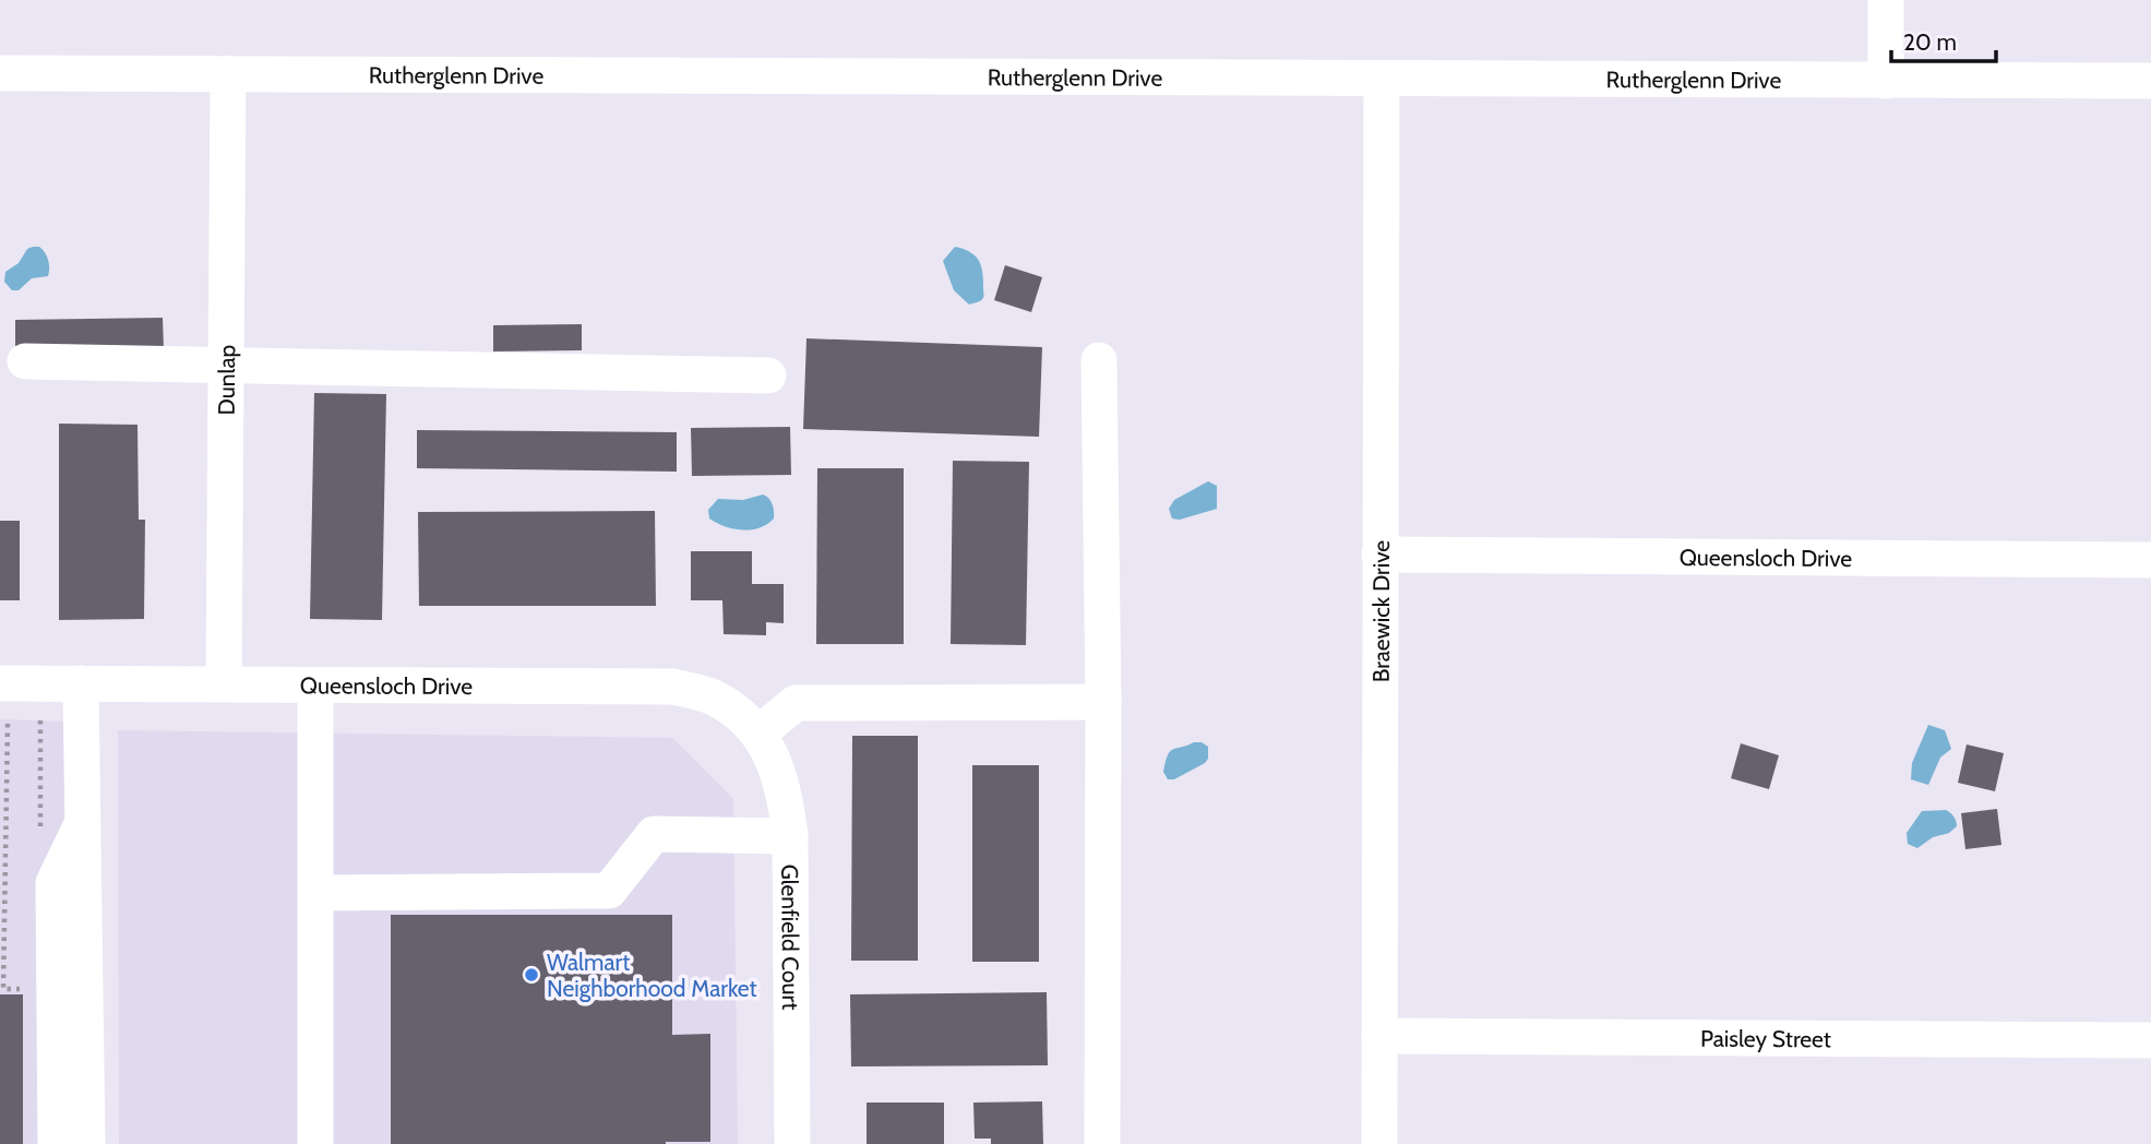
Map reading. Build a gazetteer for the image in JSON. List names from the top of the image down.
{
  "streets": {
    "street": [
      "Rutherglenn Drive",
      "Dunlap",
      "Queensloch Drive",
      "Braewick Drive",
      "Glenfield Court",
      "Paisley Street"
    ]
  },
  "crossings": [
    ["Rutherglenn Drive", "Dunlap"],
    ["Rutherglenn Drive", "Braewick Drive"],
    ["Dunlap", "Queensloch Drive"],
    ["Queensloch Drive", "Braewick Drive"],
    ["Queensloch Drive", "Glenfield Court"],
    ["Braewick Drive", "Paisley Street"]
  ],
  "places": ["Walmart Neighborhood Market"],
  "scale_bar": "20 m"
}
